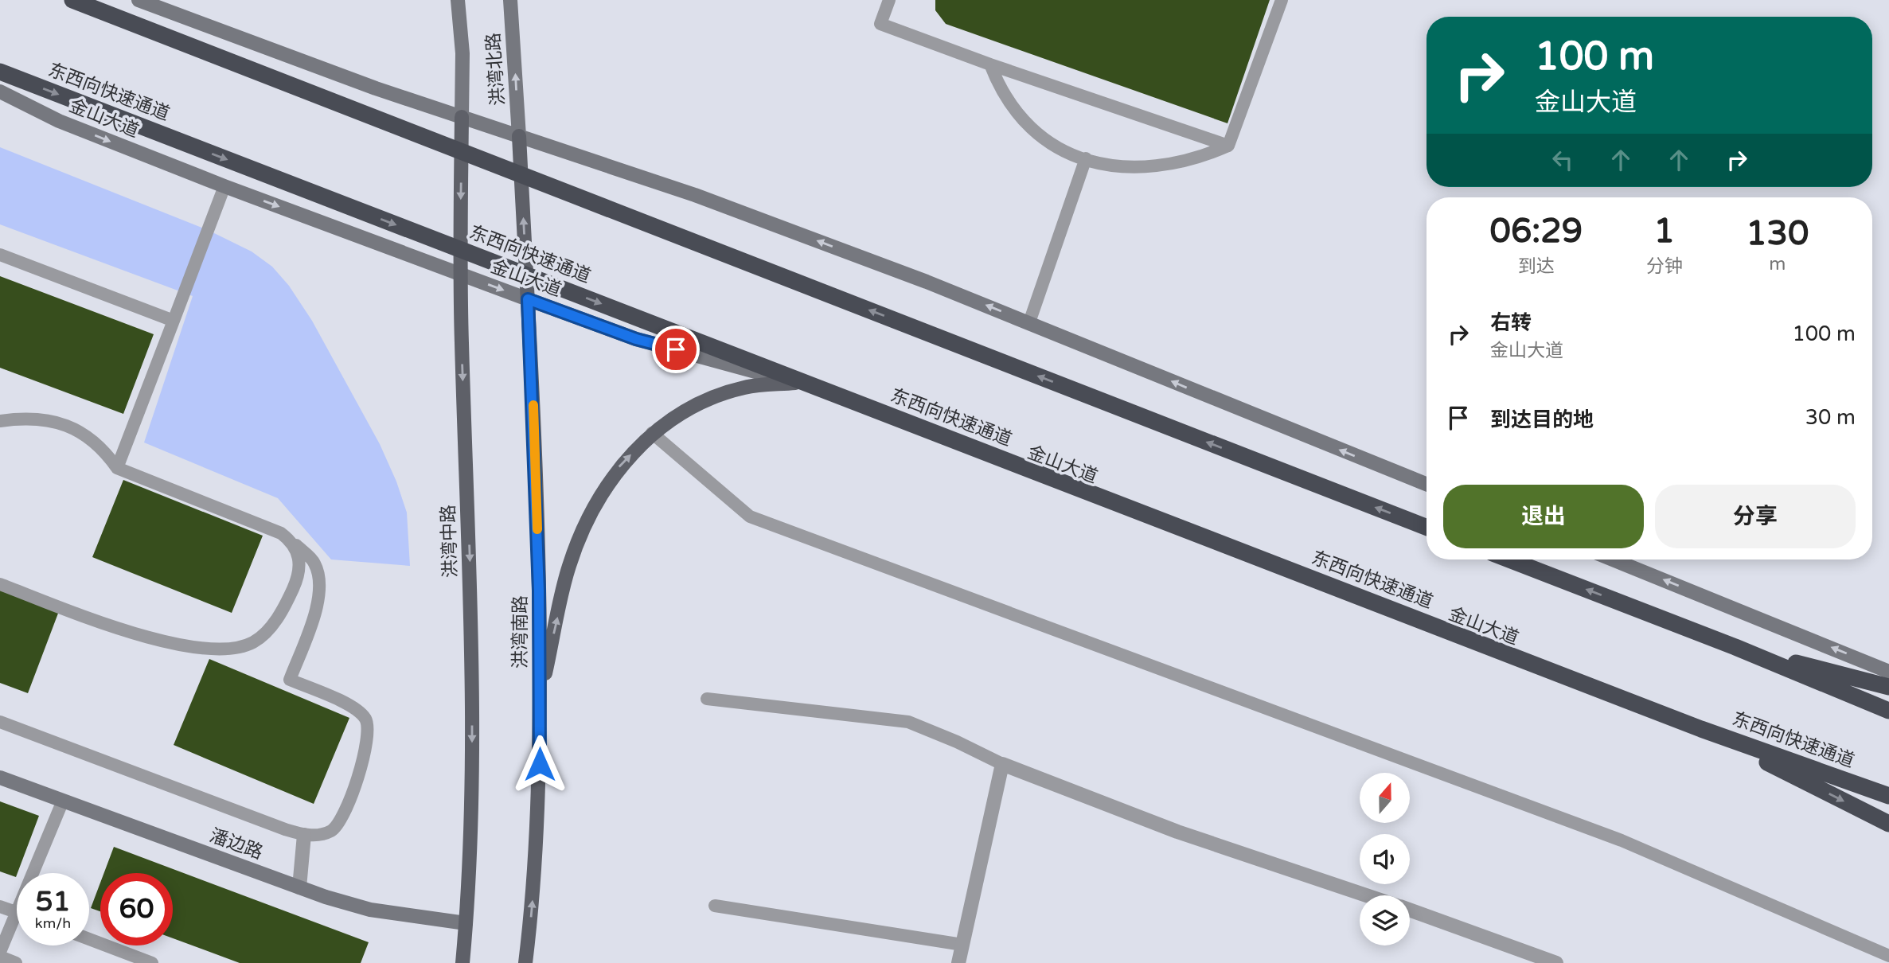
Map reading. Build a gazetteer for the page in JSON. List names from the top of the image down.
{
  "streets": {
    "highway": ["东西向快速通道"],
    "main road": [
      "洪湾北路",
      "金山大道",
      "洪湾中路",
      "洪湾南路",
      "潘边路"
    ]
  },
  "crossings": [
    ["洪湾北路", "洪湾中路"],
    ["洪湾北路", "洪湾南路"],
    ["金山大道", "洪湾中路"],
    ["金山大道", "洪湾南路"],
    ["洪湾中路", "潘边路"]
  ],
  "one_way": ["洪湾中路", "洪湾南路"],
  "north": "top",
  "page": {
    "turn": ["100 m", "金山大道"],
    "eta": [
      "06:29",
      "到达",
      "1",
      "分钟",
      "130",
      "m"
    ],
    "list": [
      {
        "name": "右转",
        "note": "金山大道",
        "value": "100 m"
      },
      {
        "name": "到达目的地",
        "value": "30 m"
      }
    ],
    "buttons": ["退出", "分享"],
    "speed": "51 km/h",
    "limit": "60"
  }
}
